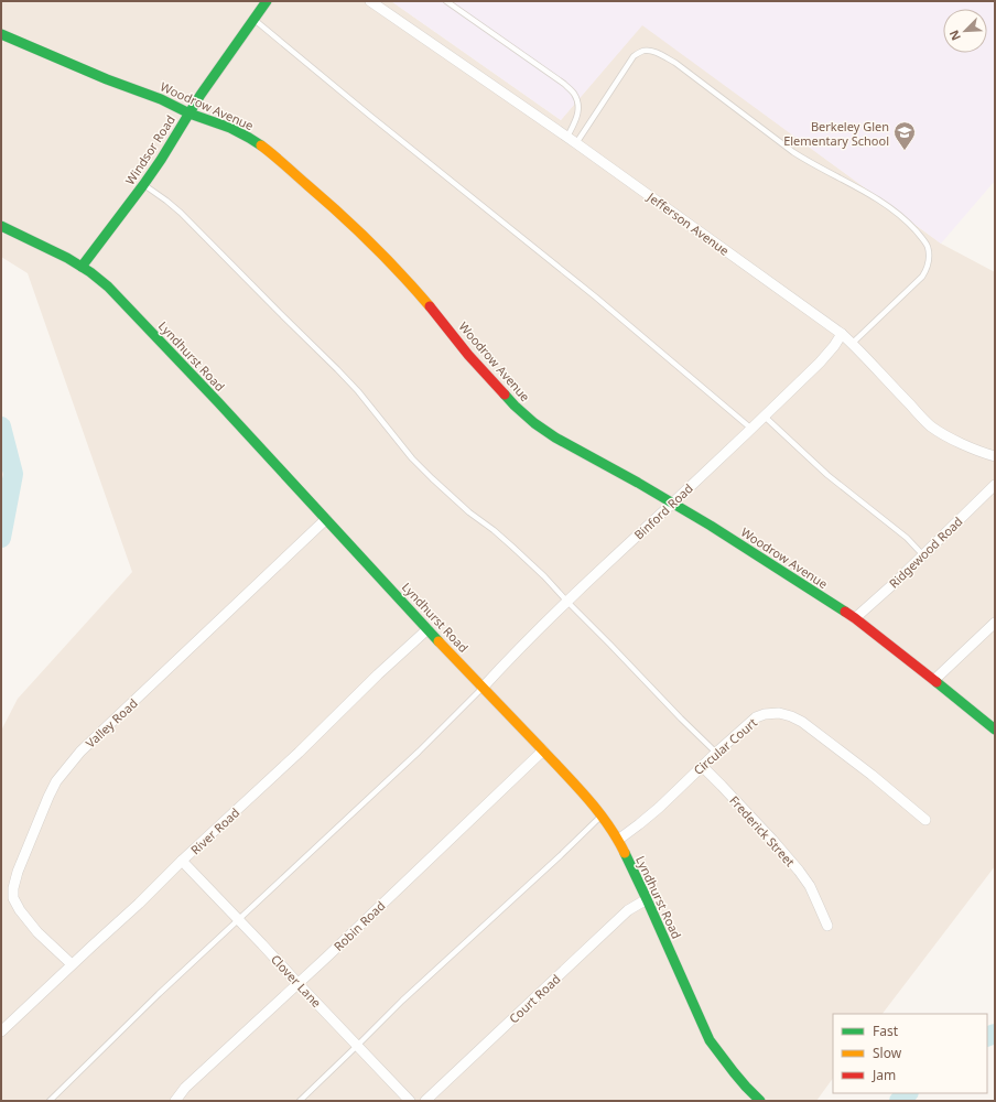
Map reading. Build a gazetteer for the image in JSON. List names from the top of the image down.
{
  "streets": {
    "street": [
      "Woodrow Avenue",
      "Windsor Road",
      "Jefferson Avenue",
      "Lyndhurst Road",
      "Binford Road",
      "Ridgewood Road",
      "Valley Road",
      "Circular Court",
      "River Road",
      "Frederick Street",
      "Robin Road",
      "Clover Lane",
      "Court Road"
    ]
  },
  "crossings": [
    ["Woodrow Avenue", "Windsor Road"],
    ["Woodrow Avenue", "Binford Road"],
    ["Woodrow Avenue", "Ridgewood Road"],
    ["Windsor Road", "Lyndhurst Road"],
    ["Jefferson Avenue", "Binford Road"],
    ["Lyndhurst Road", "Binford Road"],
    ["Lyndhurst Road", "Valley Road"],
    ["Lyndhurst Road", "Circular Court"],
    ["Lyndhurst Road", "River Road"],
    ["Lyndhurst Road", "Robin Road"],
    ["Lyndhurst Road", "Court Road"],
    ["Valley Road", "River Road"],
    ["Circular Court", "Frederick Street"],
    ["River Road", "Clover Lane"],
    ["Robin Road", "Clover Lane"]
  ],
  "places": {
    "school or university": ["Berkeley Glen Elementary School"]
  },
  "legend": ["Fast", "Slow", "Jam"],
  "north": "bottom left"
}
